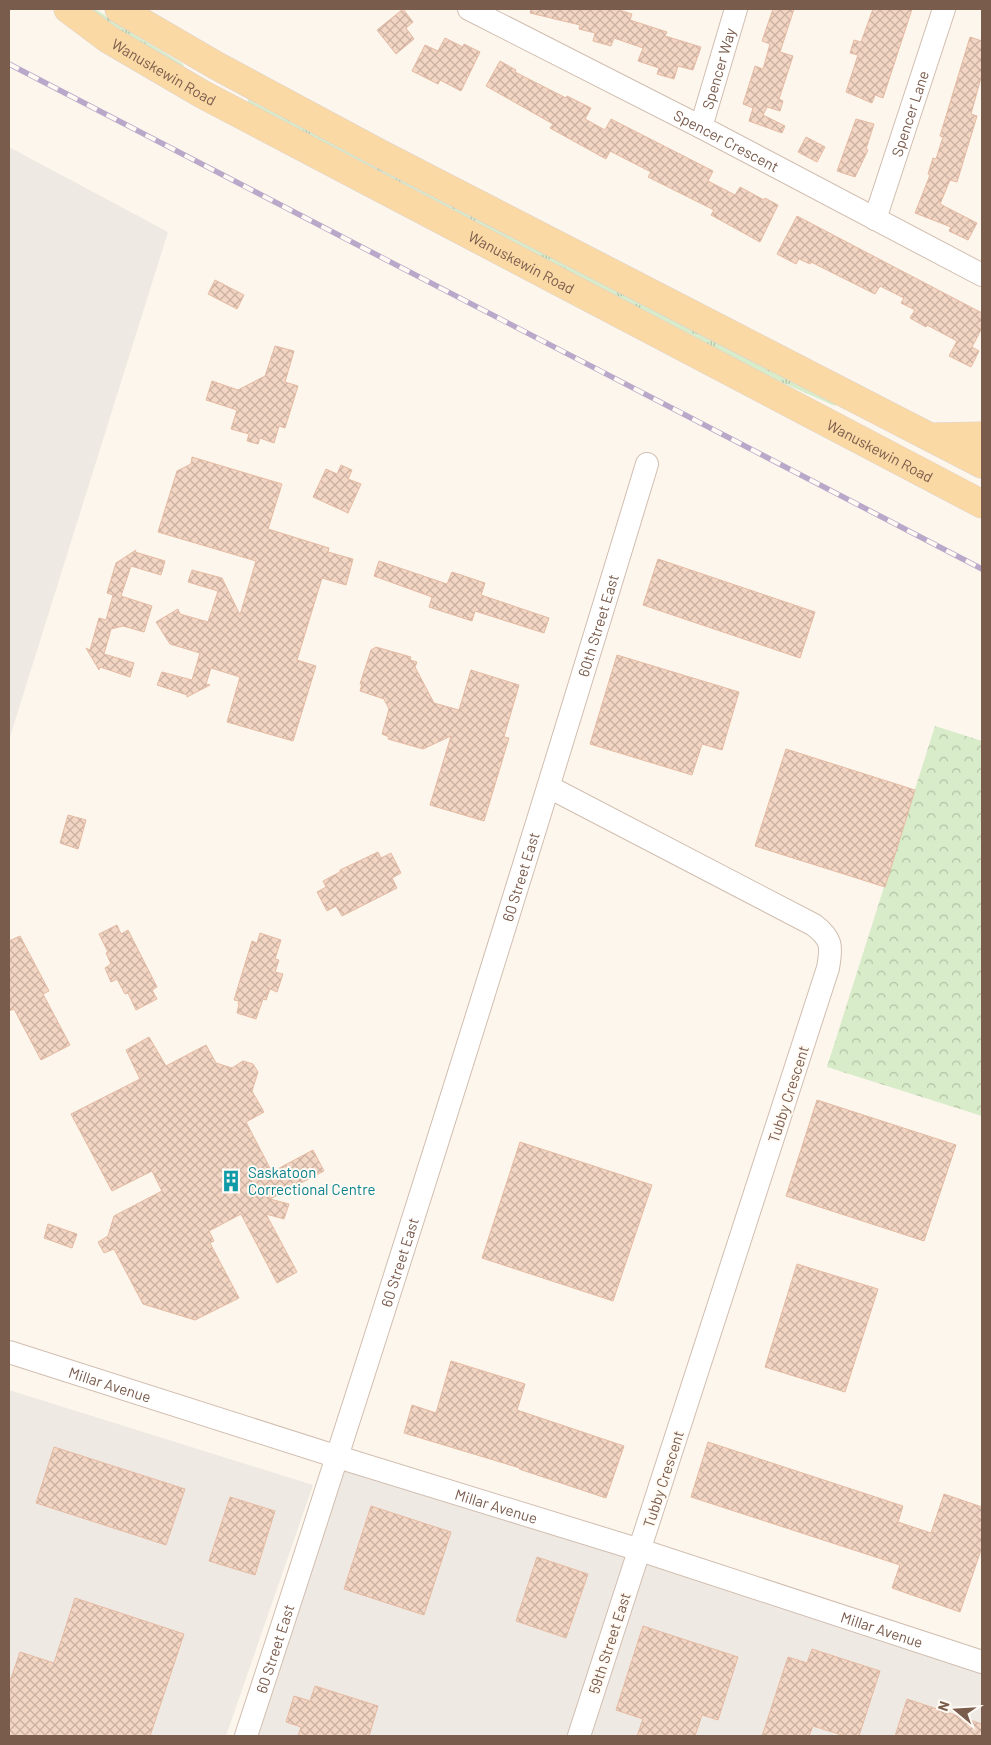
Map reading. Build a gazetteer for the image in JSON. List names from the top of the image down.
{
  "streets": {
    "main road": ["Wanuskewin Road"],
    "street": [
      "Spencer Way",
      "Spencer Lane",
      "Spencer Crescent",
      "60th Street East",
      "60 Street East",
      "Tubby Crescent",
      "Millar Avenue",
      "59th Street East"
    ]
  },
  "crossings": [
    ["Spencer Way", "Spencer Crescent"],
    ["Spencer Lane", "Spencer Crescent"],
    ["60th Street East", "60 Street East"],
    ["60th Street East", "Tubby Crescent"],
    ["60 Street East", "Tubby Crescent"],
    ["60 Street East", "Millar Avenue"],
    ["Tubby Crescent", "Millar Avenue"],
    ["Tubby Crescent", "59th Street East"],
    ["Millar Avenue", "59th Street East"]
  ],
  "places": {
    "building": ["Saskatoon Correctional Centre"]
  },
  "north": "left"
}
